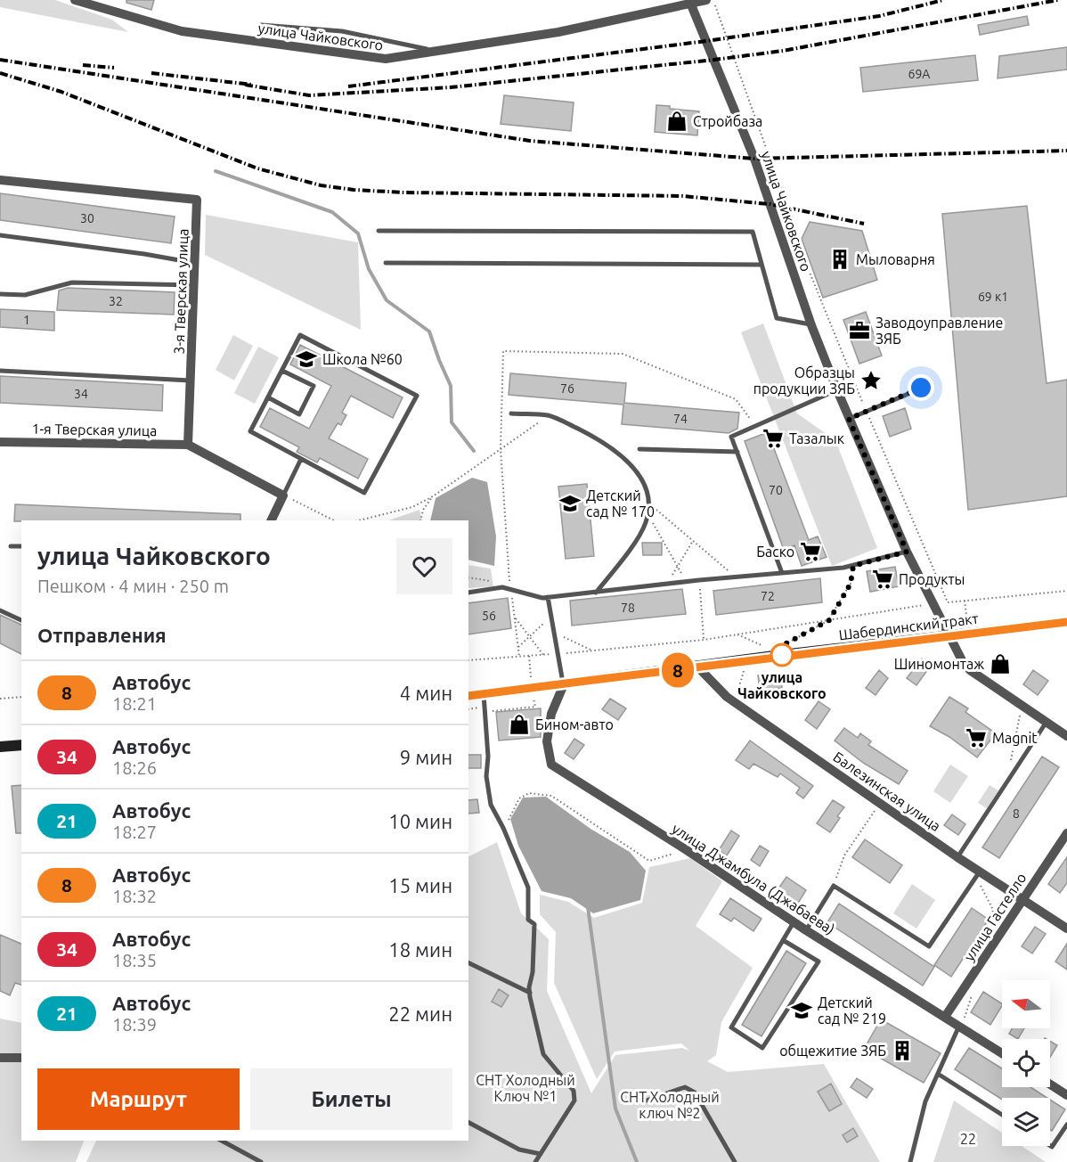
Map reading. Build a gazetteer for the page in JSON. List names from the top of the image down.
{
  "streets": {
    "main road": ["Шабердинский тракт"],
    "street": [
      "улица Чайковского",
      "3-я Тверская улица",
      "1-я Тверская улица",
      "Балезинская улица",
      "улица Джамбула (Джабаева)",
      "улица Гастелло"
    ]
  },
  "crossings": [
    ["улица Чайковского", "Шабердинский тракт"],
    ["3-я Тверская улица", "1-я Тверская улица"],
    ["Шабердинский тракт", "Балезинская улица"],
    ["Шабердинский тракт", "улица Джамбула (Джабаева)"],
    ["Балезинская улица", "улица Гастелло"],
    ["улица Джамбула (Джабаева)", "улица Гастелло"]
  ],
  "parks": ["СНТ Холодный Ключ №1", "СНТ Холодный ключ №2", "22"],
  "places": {
    "shop": ["Стройбаза", "Шиномонтаж", "Бином-авто"],
    "building": ["Мыловарня", "общежитие ЗЯБ"],
    "office": ["Заводоуправление ЗЯБ"],
    "school or university": ["Школа №60", "Детский сад № 170", "Детский сад № 219"],
    "place": ["Образцы продукции ЗЯБ"],
    "supermarket": [
      "Тазалык",
      "Баско",
      "Продукты",
      "Magnit"
    ],
    "other": ["улица Чайковского"]
  },
  "lines": ["bus line 8"],
  "house_numbers": [
    "69А",
    "30",
    "69 к1",
    "32",
    "1",
    "76",
    "34",
    "74",
    "70",
    "72",
    "78",
    "56",
    "8"
  ],
  "north": "left",
  "page": {
    "on_map": "8",
    "heading": [
      ["улица Чайковского", "Пешком · 4 мин · 250 m"],
      "Отправления"
    ],
    "list": [
      {
        "mark": "8",
        "name": "Автобус",
        "note": "18:21",
        "value": "4 мин"
      },
      {
        "mark": "34",
        "name": "Автобус",
        "note": "18:26",
        "value": "9 мин"
      },
      {
        "mark": "21",
        "name": "Автобус",
        "note": "18:27",
        "value": "10 мин"
      },
      {
        "mark": "8",
        "name": "Автобус",
        "note": "18:32",
        "value": "15 мин"
      },
      {
        "mark": "34",
        "name": "Автобус",
        "note": "18:35",
        "value": "18 мин"
      },
      {
        "mark": "21",
        "name": "Автобус",
        "note": "18:39",
        "value": "22 мин"
      }
    ],
    "buttons": ["Маршрут", "Билеты"]
  }
}
